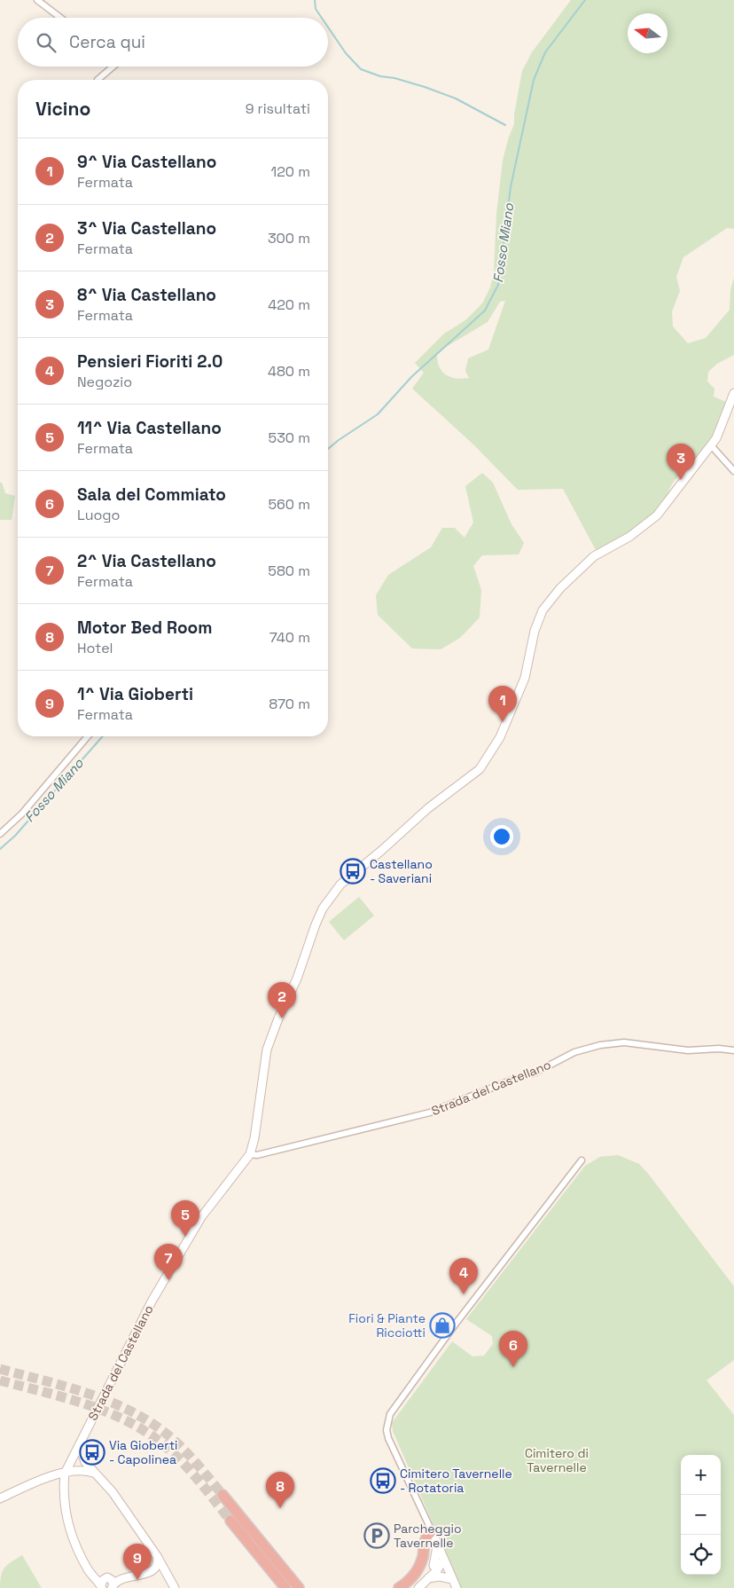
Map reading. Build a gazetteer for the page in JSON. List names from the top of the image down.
{
  "streets": {
    "street": ["Strada del Castellano"]
  },
  "water": ["Fosso Miano"],
  "parks": ["Cimitero di Tavernelle"],
  "places": {
    "bus stop": ["Castellano - Saveriani", "Via Gioberti - Capolinea", "Cimitero Tavernelle - Rotatoria"],
    "shop": ["Fiori & Piante Ricciotti"],
    "parking": ["Parcheggio Tavernelle"]
  },
  "north": "left",
  "page": {
    "search": "Cerca qui",
    "heading": ["Vicino", "9 risultati"],
    "list": [
      {
        "mark": "1",
        "name": "9^ Via Castellano",
        "note": "Fermata",
        "value": "120 m"
      },
      {
        "mark": "2",
        "name": "3^ Via Castellano",
        "note": "Fermata",
        "value": "300 m"
      },
      {
        "mark": "3",
        "name": "8^ Via Castellano",
        "note": "Fermata",
        "value": "420 m"
      },
      {
        "mark": "4",
        "name": "Pensieri Fioriti 2.0",
        "note": "Negozio",
        "value": "480 m"
      },
      {
        "mark": "5",
        "name": "11^ Via Castellano",
        "note": "Fermata",
        "value": "530 m"
      },
      {
        "mark": "6",
        "name": "Sala del Commiato",
        "note": "Luogo",
        "value": "560 m"
      },
      {
        "mark": "7",
        "name": "2^ Via Castellano",
        "note": "Fermata",
        "value": "580 m"
      },
      {
        "mark": "8",
        "name": "Motor Bed Room",
        "note": "Hotel",
        "value": "740 m"
      },
      {
        "mark": "9",
        "name": "1^ Via Gioberti",
        "note": "Fermata",
        "value": "870 m"
      }
    ],
    "pins": [
      "3",
      "1",
      "2",
      "5",
      "7",
      "4",
      "6",
      "8",
      "9"
    ],
    "map_buttons": ["+", "−"]
  }
}
